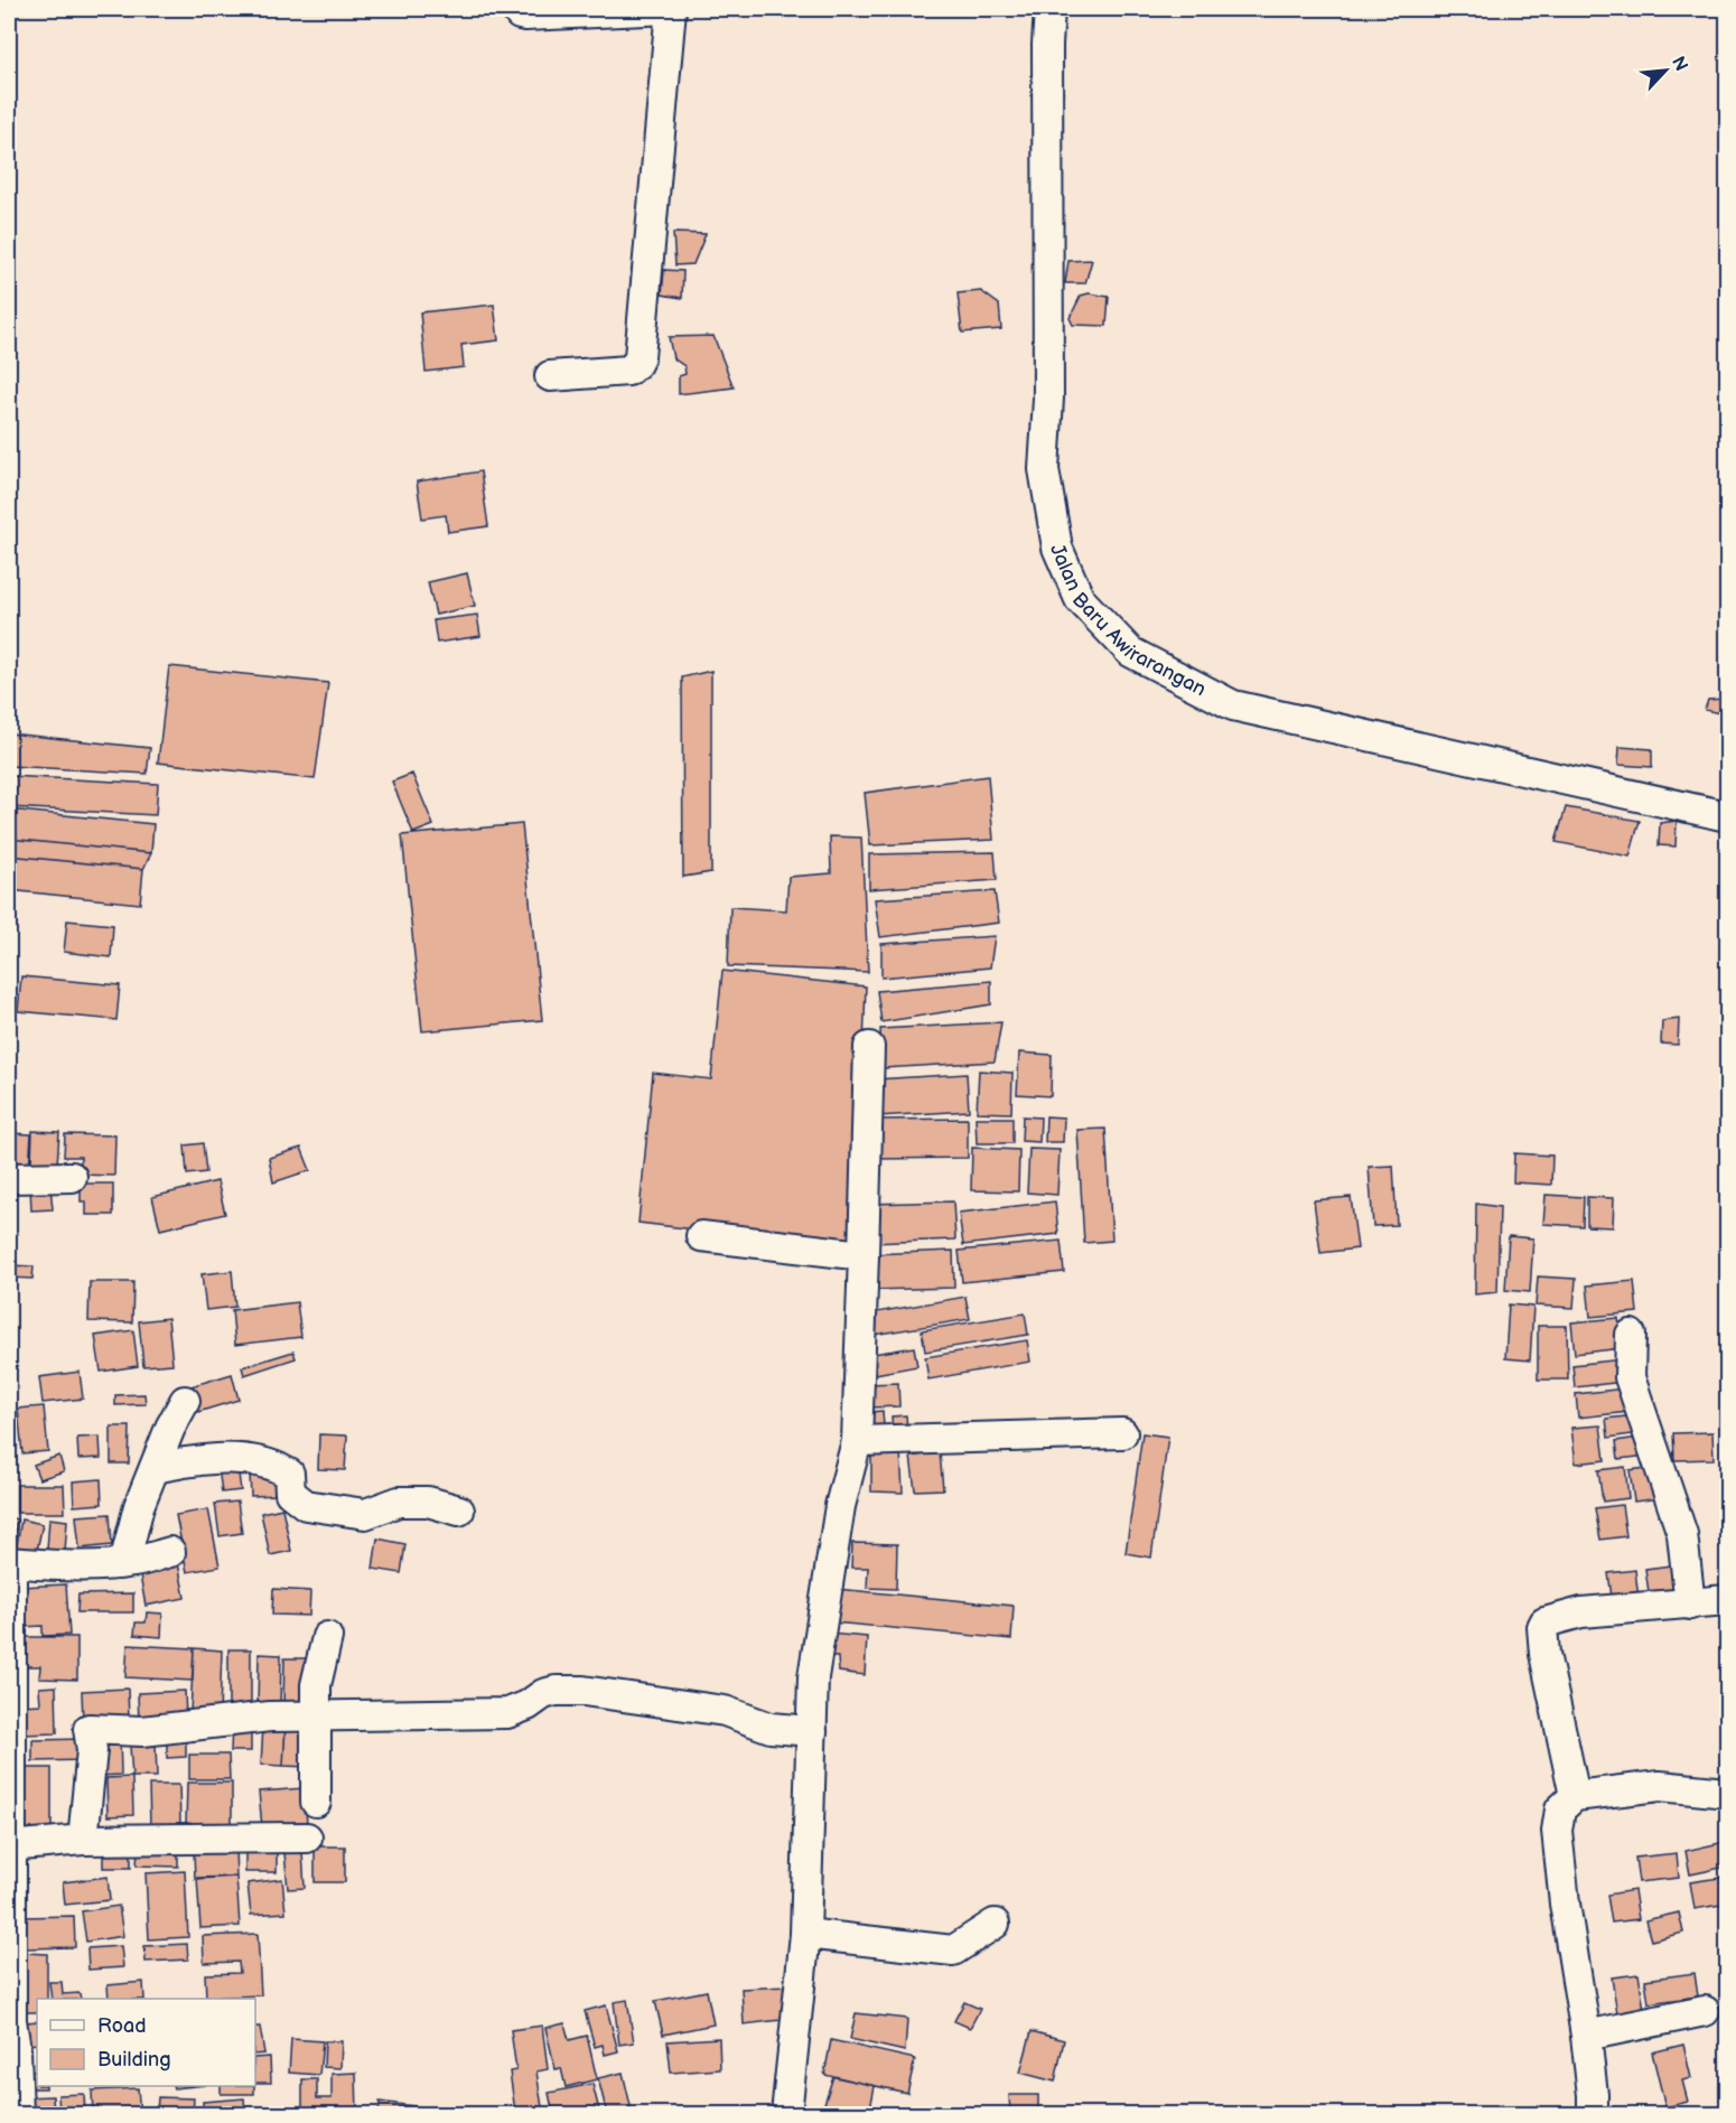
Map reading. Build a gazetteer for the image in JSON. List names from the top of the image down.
{
  "streets": {
    "street": ["Jalan Baru Awirarangan"]
  },
  "legend": ["Road", "Building"],
  "north": "top right"
}
